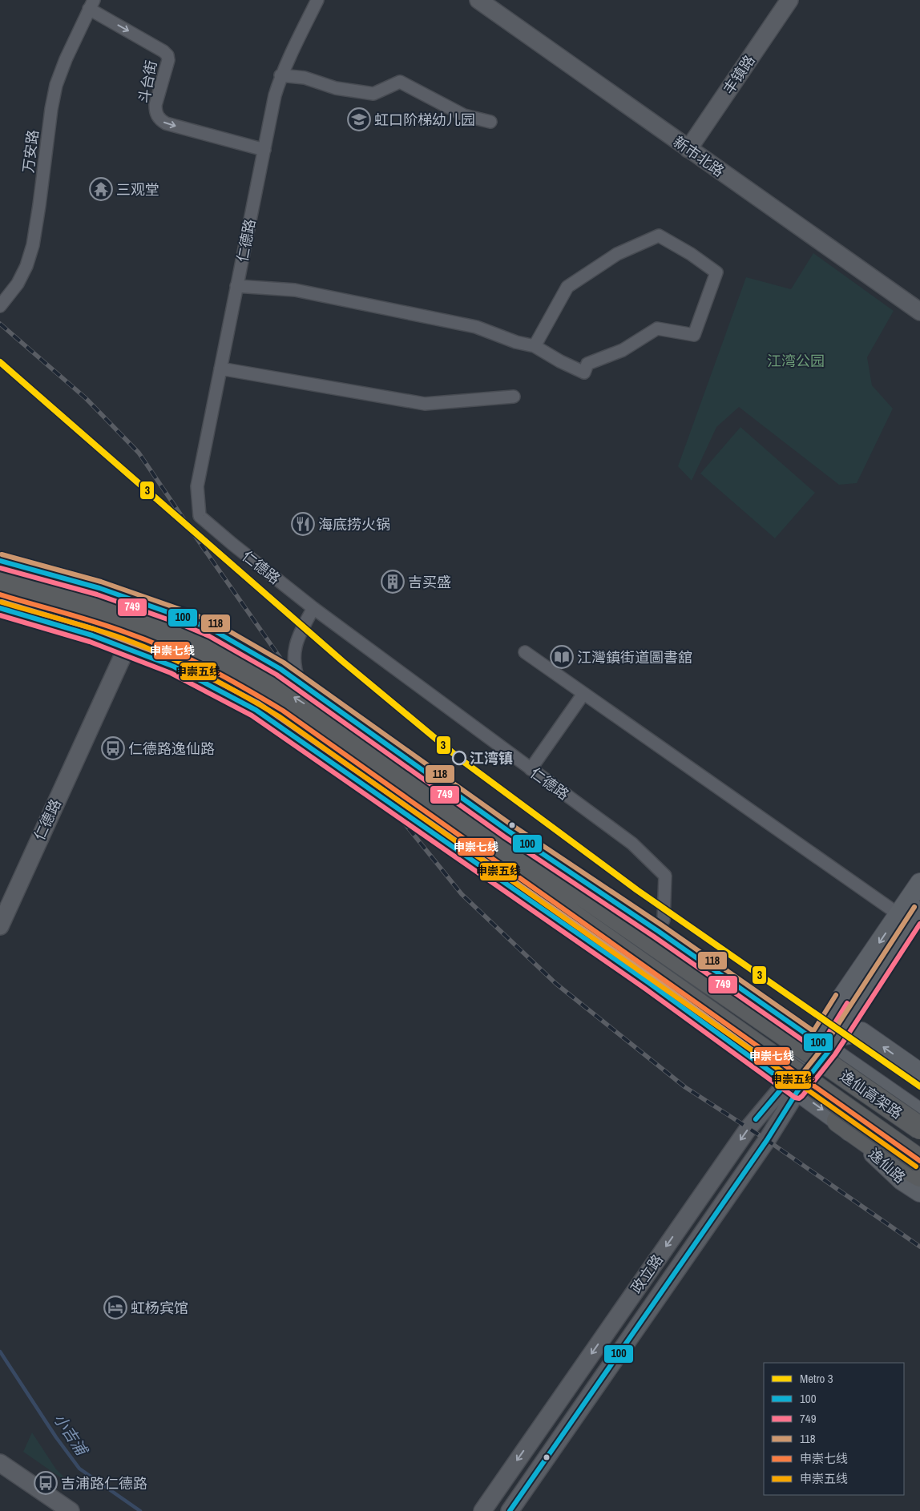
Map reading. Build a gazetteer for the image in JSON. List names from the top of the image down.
{
  "streets": {
    "highway": ["逸仙高架路"],
    "main road": ["逸仙路", "政立路"],
    "street": [
      "丰镇路",
      "斗台街",
      "万安路",
      "新市北路",
      "仁德路"
    ]
  },
  "crossings": [
    ["丰镇路", "新市北路"],
    ["斗台街", "万安路"],
    ["斗台街", "仁德路"],
    ["仁德路", "逸仙路"],
    ["逸仙路", "政立路"]
  ],
  "one_way": ["斗台街", "政立路"],
  "water": ["小吉浦"],
  "parks": ["江湾公园"],
  "places": {
    "school or university": ["虹口阶梯幼儿园"],
    "temple": ["三观堂"],
    "restaurant": ["海底捞火锅"],
    "building": ["吉买盛"],
    "library": ["江灣鎮街道圖書舘"],
    "bus stop": ["仁德路逸仙路", "吉浦路仁德路"],
    "other": ["江湾镇"],
    "hotel": ["虹杨宾馆"]
  },
  "lines": [
    "metro line 3",
    "transit line 118",
    "transit line 100",
    "transit line 749",
    "transit line 申崇七线",
    "transit line 申崇五线"
  ],
  "legend": [
    "Metro 3",
    "100",
    "749",
    "118",
    "申崇七线",
    "申崇五线"
  ]
}
